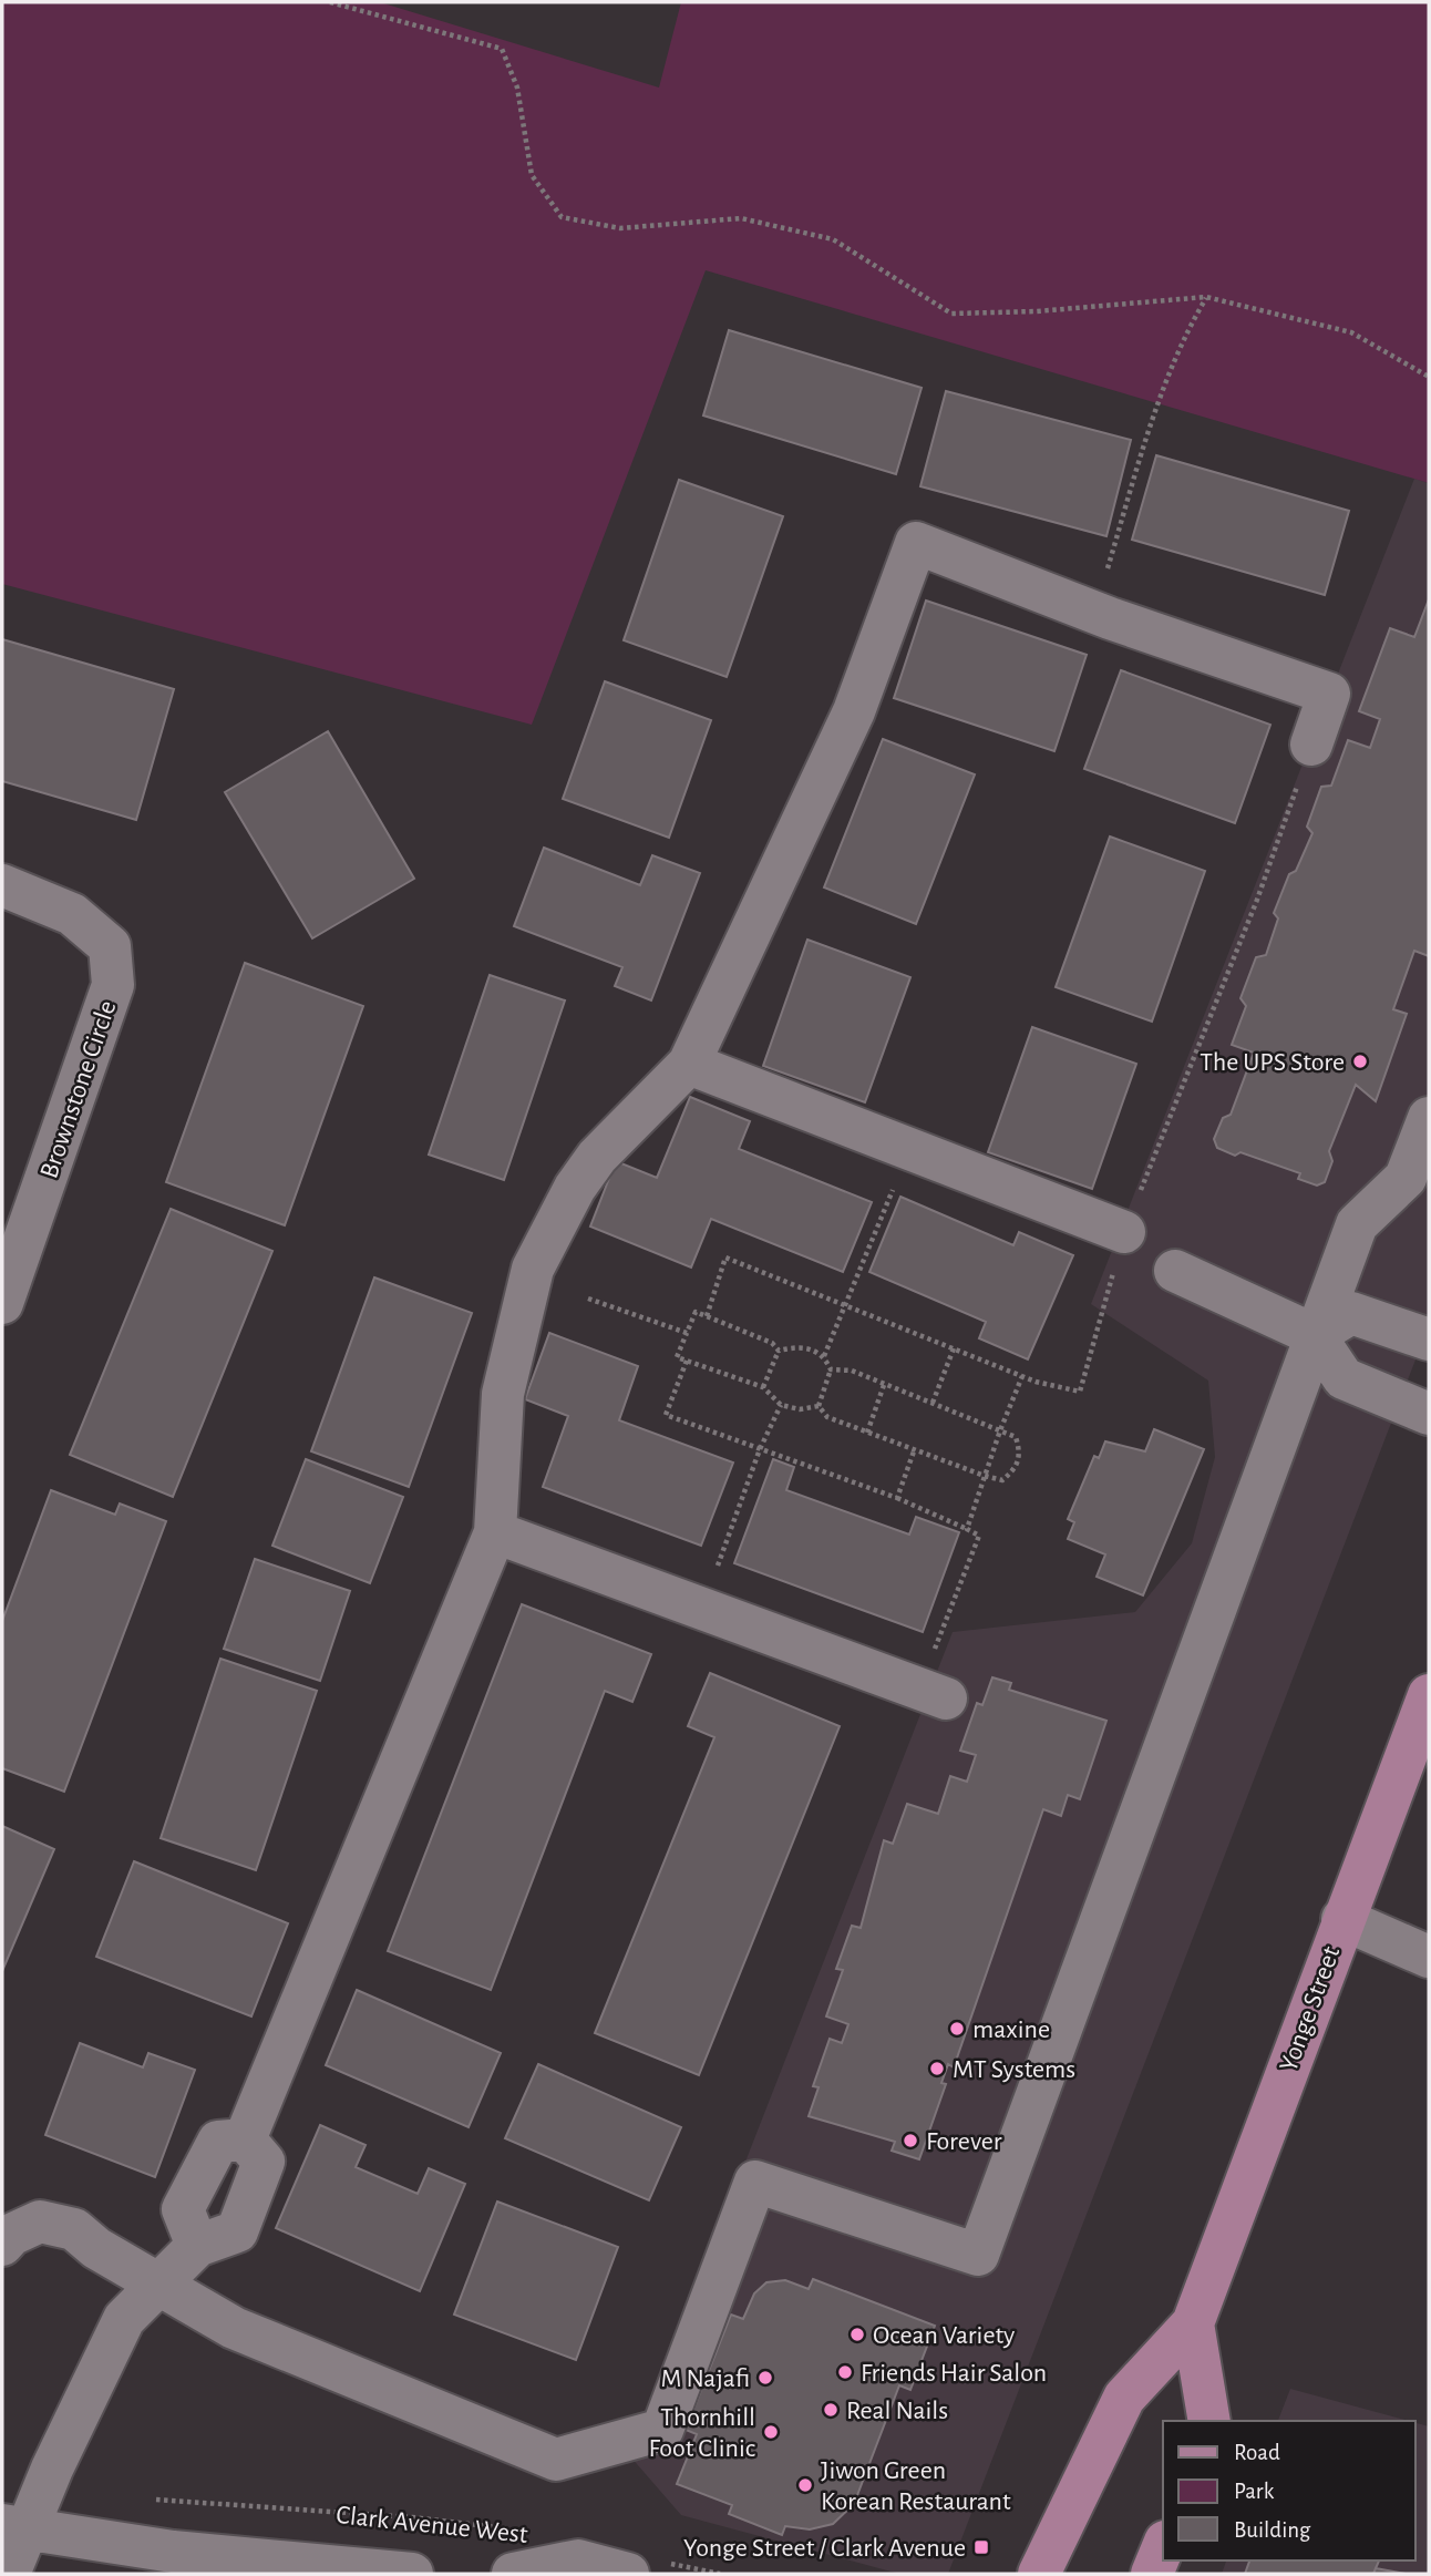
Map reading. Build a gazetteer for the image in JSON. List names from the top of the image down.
{
  "streets": {
    "main road": ["Yonge Street"],
    "street": ["Brownstone Circle", "Clark Avenue West"]
  },
  "places": {
    "other": [
      "The UPS Store",
      "maxine",
      "MT Systems",
      "Forever",
      "Ocean Variety",
      "Friends Hair Salon",
      "M Najafi",
      "Real Nails",
      "Thornhill Foot Clinic",
      "Jiwon Green Korean Restaurant"
    ],
    "transit": ["Yonge Street / Clark Avenue"]
  },
  "legend": ["Road", "Park", "Building"]
}
